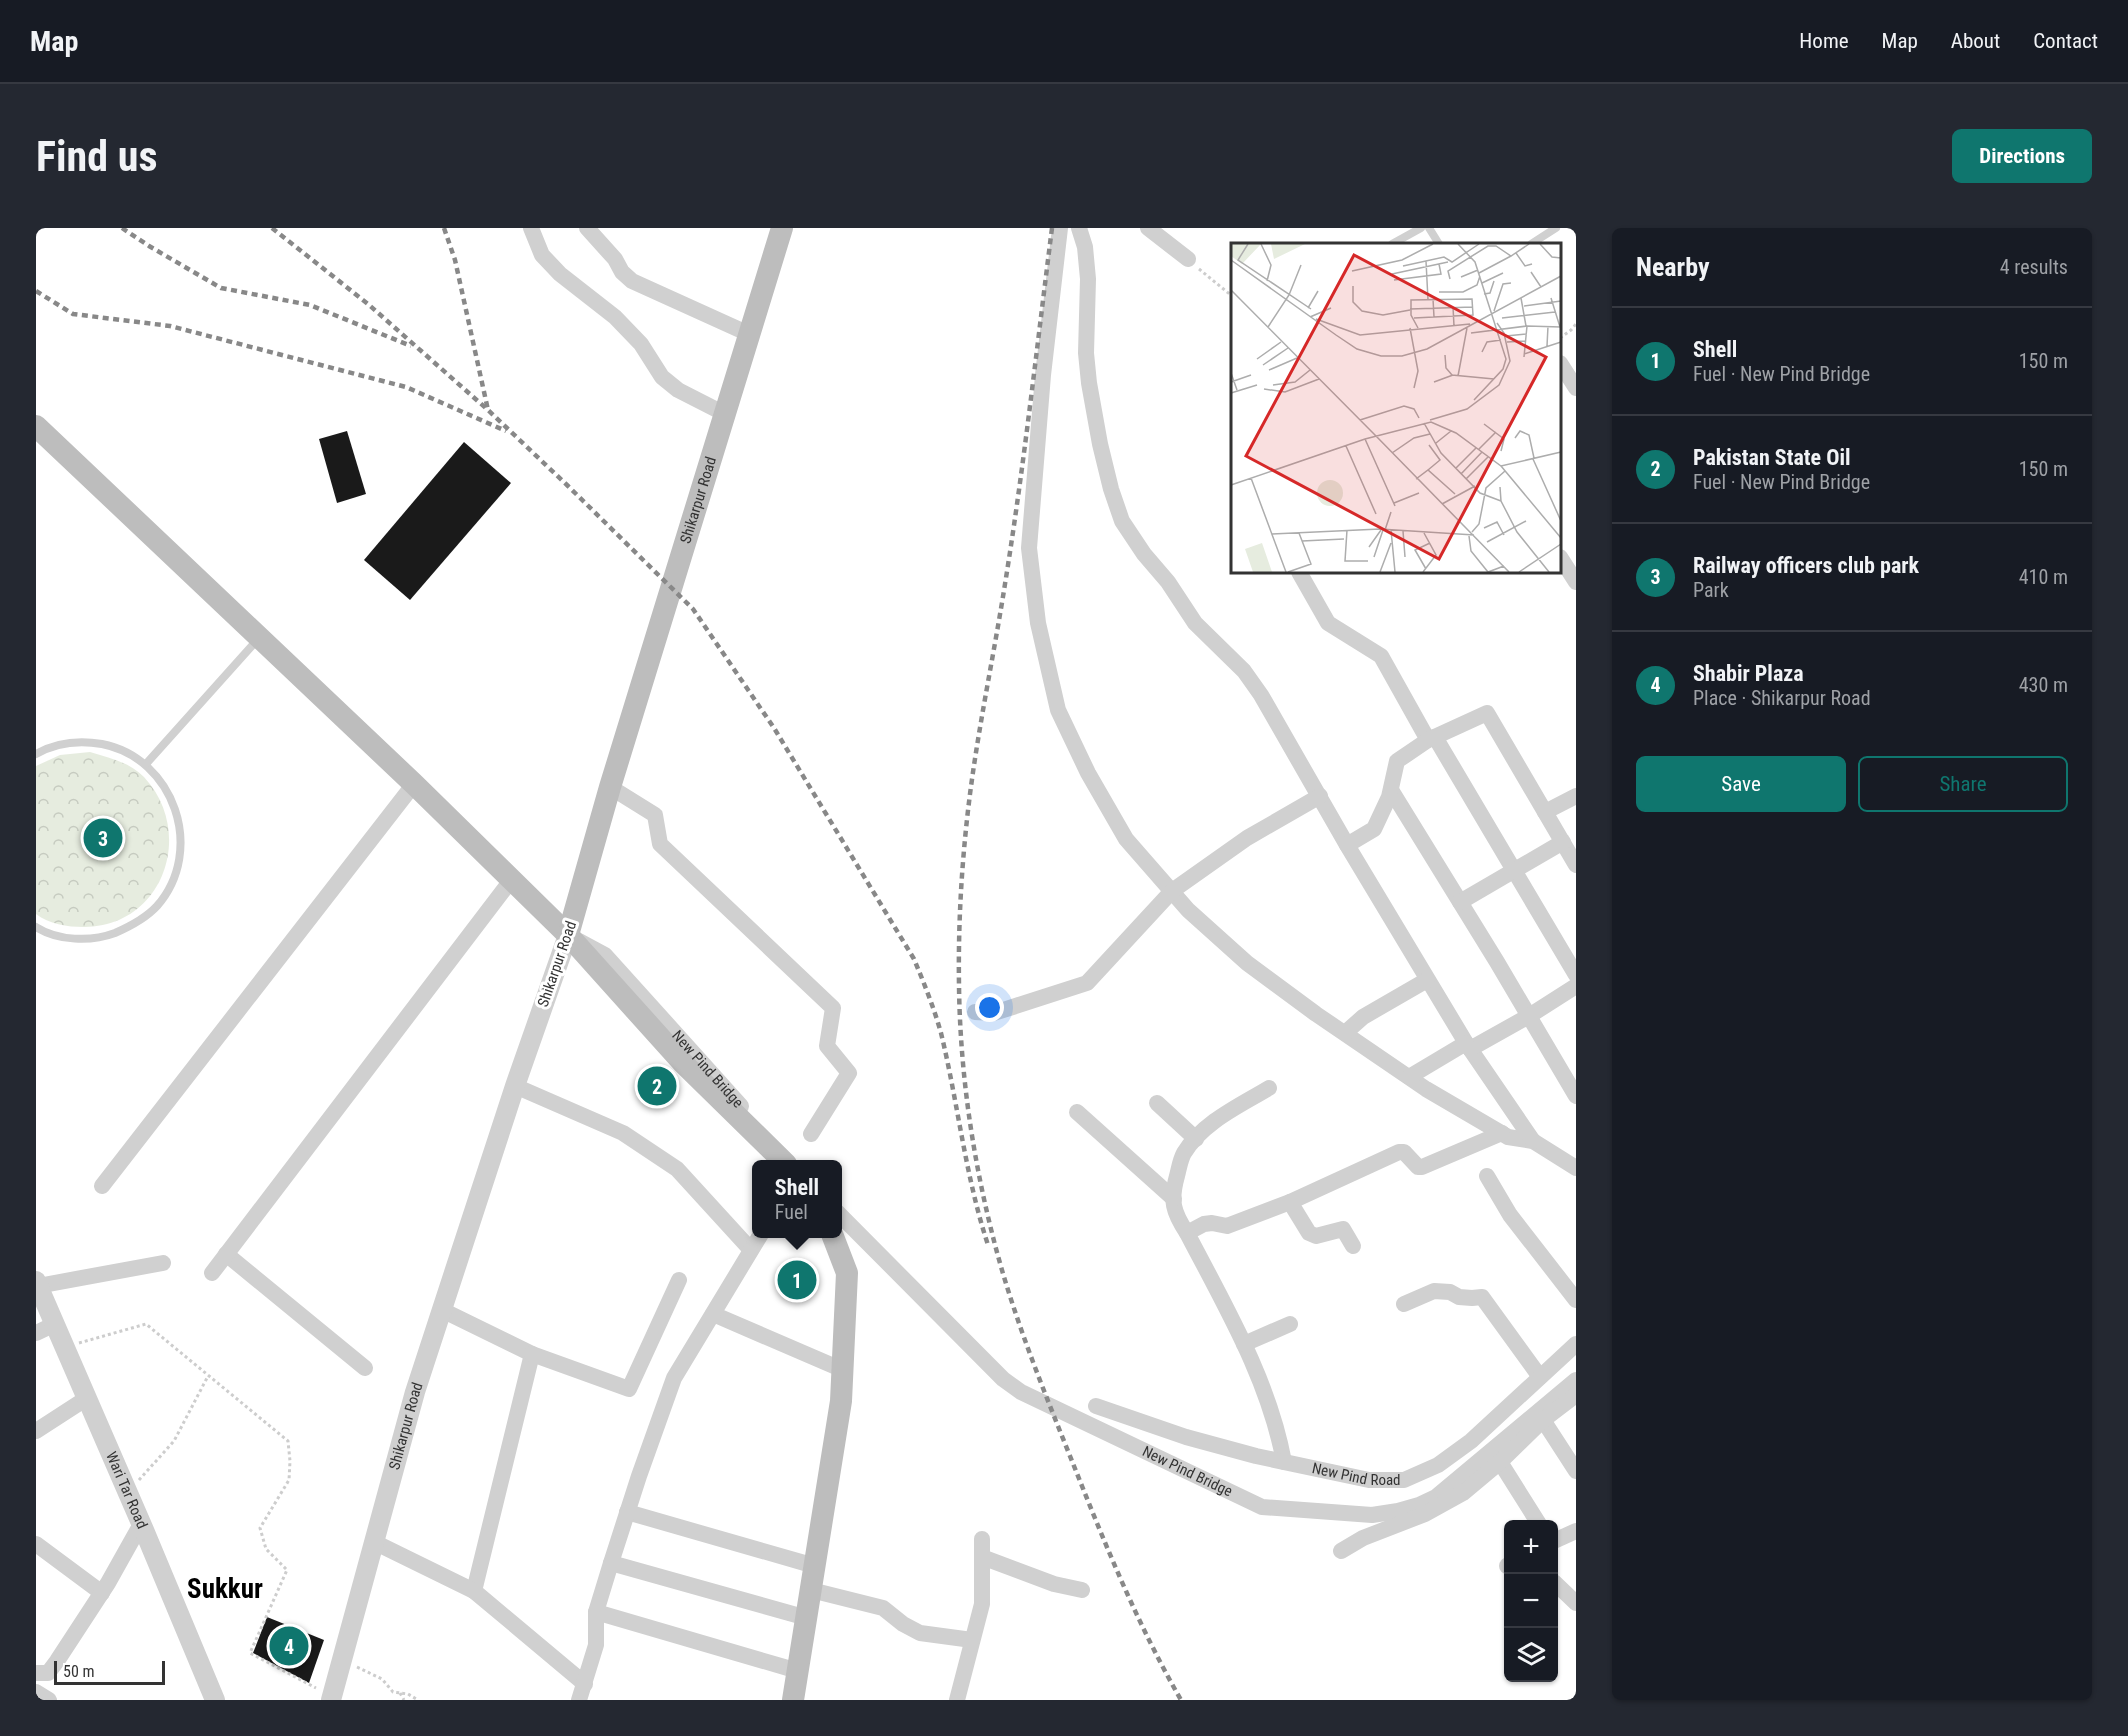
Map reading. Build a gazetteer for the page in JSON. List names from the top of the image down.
{
  "streets": {
    "main road": ["Shikarpur Road"],
    "street": ["New Pind Bridge", "New Pind Road", "Wari Tar Road"]
  },
  "crossings": [
    ["Shikarpur Road", "New Pind Bridge"]
  ],
  "districts": ["Sukkur"],
  "scale_bar": "50 m",
  "page": {
    "header": "Map",
    "nav": [
      "Home",
      "Map",
      "About",
      "Contact"
    ],
    "buttons": [
      "Directions",
      ["Save", "Share"]
    ],
    "title": "Find us",
    "heading": ["Nearby", "4 results"],
    "list": [
      {
        "mark": "1",
        "name": "Shell",
        "note": "Fuel · New Pind Bridge",
        "value": "150 m"
      },
      {
        "mark": "2",
        "name": "Pakistan State Oil",
        "note": "Fuel · New Pind Bridge",
        "value": "150 m"
      },
      {
        "mark": "3",
        "name": "Railway officers club park",
        "note": "Park",
        "value": "410 m"
      },
      {
        "mark": "4",
        "name": "Shabir Plaza",
        "note": "Place · Shikarpur Road",
        "value": "430 m"
      }
    ],
    "pins": [
      "3",
      "2",
      "1",
      "4"
    ],
    "popup": ["Shell", "Fuel"],
    "map_buttons": ["+", "−"],
    "scale": "50 m"
  }
}
